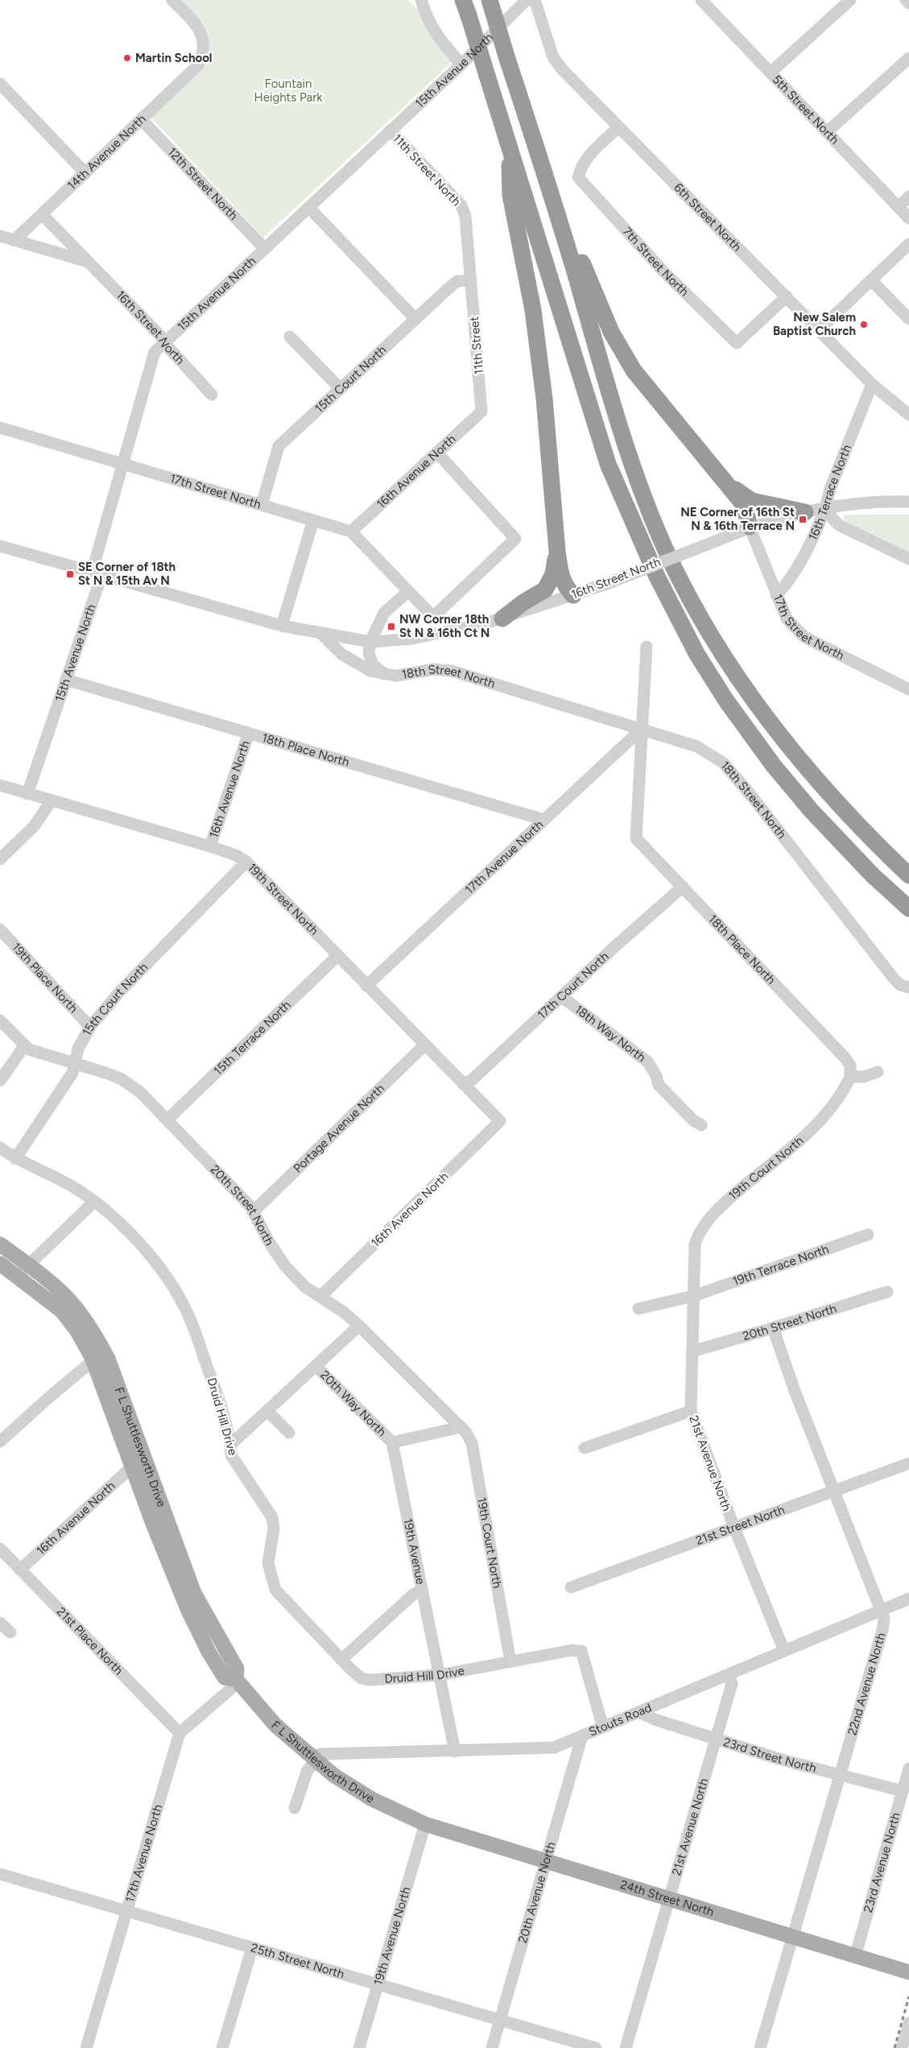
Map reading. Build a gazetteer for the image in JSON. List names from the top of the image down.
{
  "streets": {
    "main road": ["F L Shuttlesworth Drive", "24th Street North"],
    "street": [
      "15th Avenue North",
      "5th Street North",
      "14th Avenue North",
      "11th Street North",
      "12th Street North",
      "6th Street North",
      "7th Street North",
      "16th Street North",
      "11th Street",
      "15th Court North",
      "16th Avenue North",
      "17th Street North",
      "16th Terrace North",
      "18th Street North",
      "18th Place North",
      "17th Avenue North",
      "19th Street North",
      "19th Place North",
      "17th Court North",
      "18th Way North",
      "15th Terrace North",
      "Portage Avenue North",
      "19th Court North",
      "20th Street North",
      "19th Terrace North",
      "20th Way North",
      "Druid Hill Drive",
      "21st Avenue North",
      "21st Street North",
      "19th Avenue",
      "21st Place North",
      "22nd Avenue North",
      "Stouts Road",
      "23rd Street North",
      "23rd Avenue North",
      "20th Avenue North",
      "19th Avenue North",
      "25th Street North"
    ]
  },
  "crossings": [
    ["15th Avenue North", "11th Street North"],
    ["15th Avenue North", "12th Street North"],
    ["15th Avenue North", "16th Street North"],
    ["15th Avenue North", "17th Street North"],
    ["15th Avenue North", "18th Place North"],
    ["15th Avenue North", "19th Street North"],
    ["14th Avenue North", "12th Street North"],
    ["14th Avenue North", "16th Street North"],
    ["11th Street North", "11th Street"],
    ["11th Street North", "15th Court North"],
    ["6th Street North", "7th Street North"],
    ["6th Street North", "16th Terrace North"],
    ["16th Street North", "17th Street North"],
    ["16th Street North", "16th Terrace North"],
    ["16th Street North", "18th Street North"],
    ["11th Street", "15th Court North"],
    ["11th Street", "16th Avenue North"],
    ["15th Court North", "17th Street North"],
    ["15th Court North", "19th Street North"],
    ["15th Court North", "19th Place North"],
    ["15th Court North", "20th Street North"],
    ["15th Court North", "Druid Hill Drive"],
    ["16th Avenue North", "17th Street North"],
    ["16th Avenue North", "18th Place North"],
    ["16th Avenue North", "19th Street North"],
    ["16th Avenue North", "20th Street North"],
    ["16th Avenue North", "F L Shuttlesworth Drive"],
    ["16th Avenue North", "21st Place North"],
    ["17th Street North", "16th Terrace North"],
    ["18th Street North", "18th Place North"],
    ["18th Street North", "17th Avenue North"],
    ["18th Place North", "17th Avenue North"],
    ["18th Place North", "17th Court North"],
    ["18th Place North", "19th Court North"],
    ["17th Avenue North", "19th Street North"],
    ["17th Avenue North", "21st Place North"],
    ["17th Avenue North", "25th Street North"],
    ["19th Street North", "17th Court North"],
    ["19th Street North", "15th Terrace North"],
    ["19th Street North", "Portage Avenue North"],
    ["17th Court North", "18th Way North"],
    ["15th Terrace North", "20th Street North"],
    ["Portage Avenue North", "20th Street North"],
    ["19th Court North", "20th Street North"],
    ["19th Court North", "20th Way North"],
    ["19th Court North", "Druid Hill Drive"],
    ["19th Court North", "21st Avenue North"],
    ["20th Street North", "20th Way North"],
    ["20th Street North", "21st Avenue North"],
    ["20th Street North", "22nd Avenue North"],
    ["19th Terrace North", "21st Avenue North"],
    ["20th Way North", "19th Avenue"],
    ["Druid Hill Drive", "19th Avenue"],
    ["Druid Hill Drive", "Stouts Road"],
    ["F L Shuttlesworth Drive", "Stouts Road"],
    ["F L Shuttlesworth Drive", "24th Street North"],
    ["F L Shuttlesworth Drive", "19th Avenue North"],
    ["21st Avenue North", "21st Street North"],
    ["21st Avenue North", "Stouts Road"],
    ["21st Avenue North", "23rd Street North"],
    ["21st Avenue North", "24th Street North"],
    ["21st Street North", "22nd Avenue North"],
    ["22nd Avenue North", "Stouts Road"],
    ["22nd Avenue North", "23rd Street North"],
    ["22nd Avenue North", "24th Street North"],
    ["Stouts Road", "23rd Street North"],
    ["Stouts Road", "20th Avenue North"],
    ["23rd Street North", "23rd Avenue North"],
    ["23rd Avenue North", "24th Street North"],
    ["20th Avenue North", "24th Street North"],
    ["20th Avenue North", "25th Street North"],
    ["24th Street North", "19th Avenue North"],
    ["19th Avenue North", "25th Street North"]
  ],
  "parks": ["Fountain Heights Park"],
  "places": {
    "other": ["Martin School", "New Salem Baptist Church"],
    "transit": ["NE Corner of 16th St N & 16th Terrace N", "SE Corner of 18th St N & 15th Av N", "NW Corner 18th St N & 16th Ct N"]
  }
}
